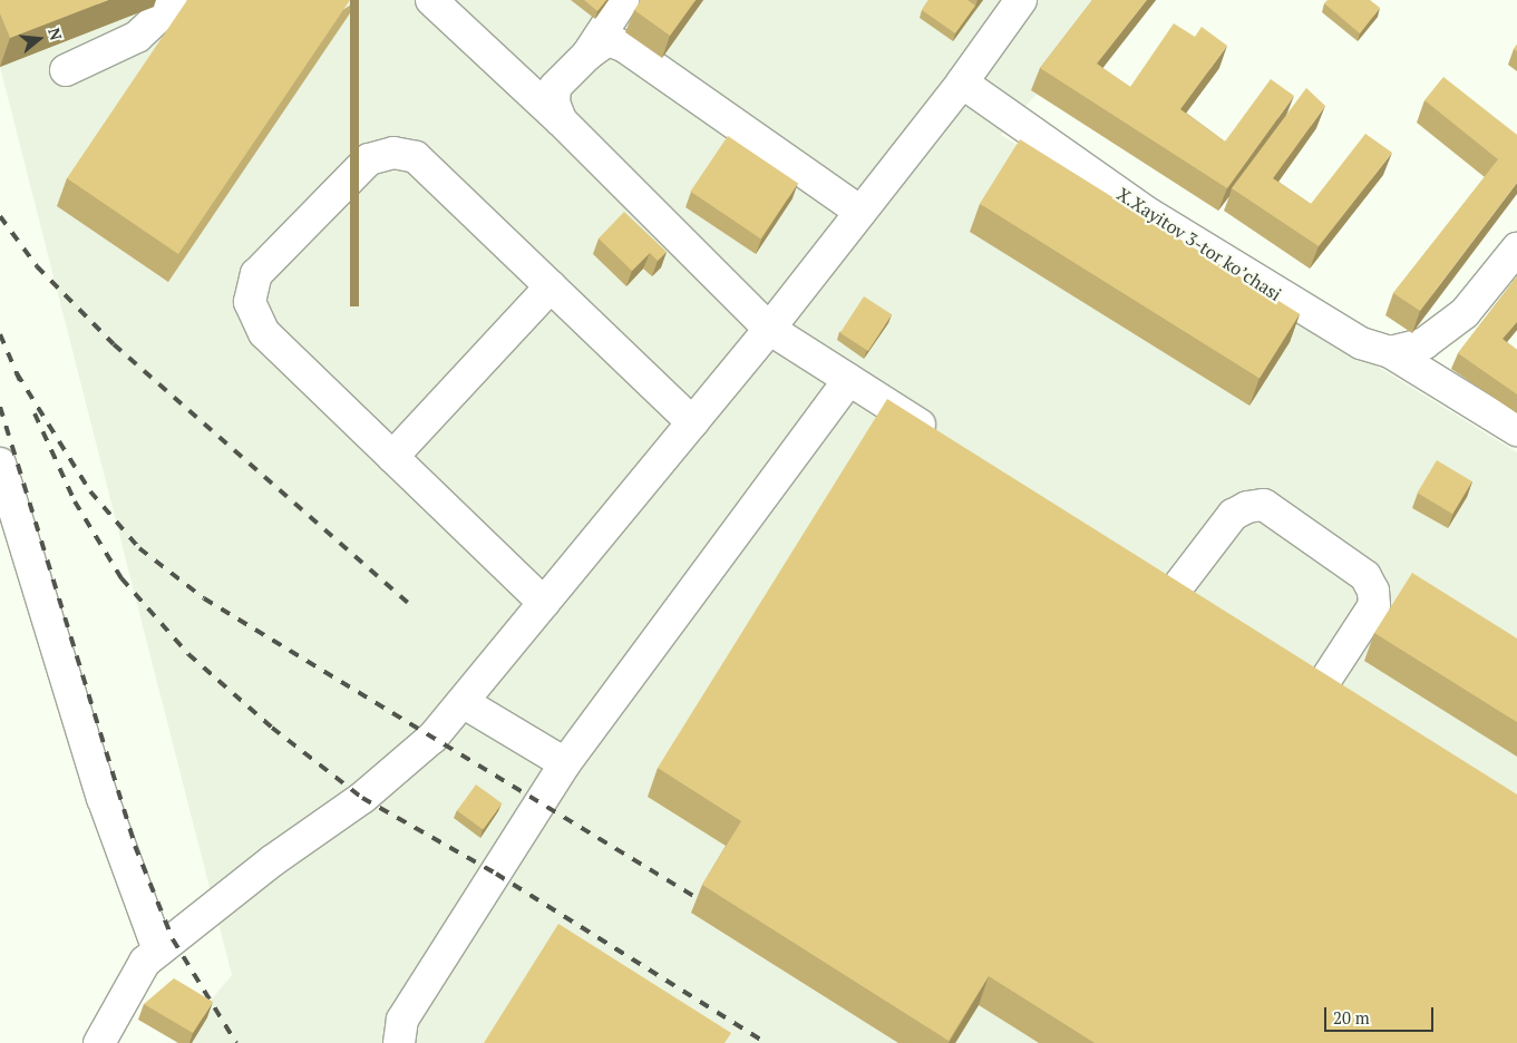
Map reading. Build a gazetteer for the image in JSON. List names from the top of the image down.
{
  "streets": {
    "street": ["X.Xayitov 3-tor koʼchasi"]
  },
  "scale_bar": "20 m",
  "north": "right"
}
